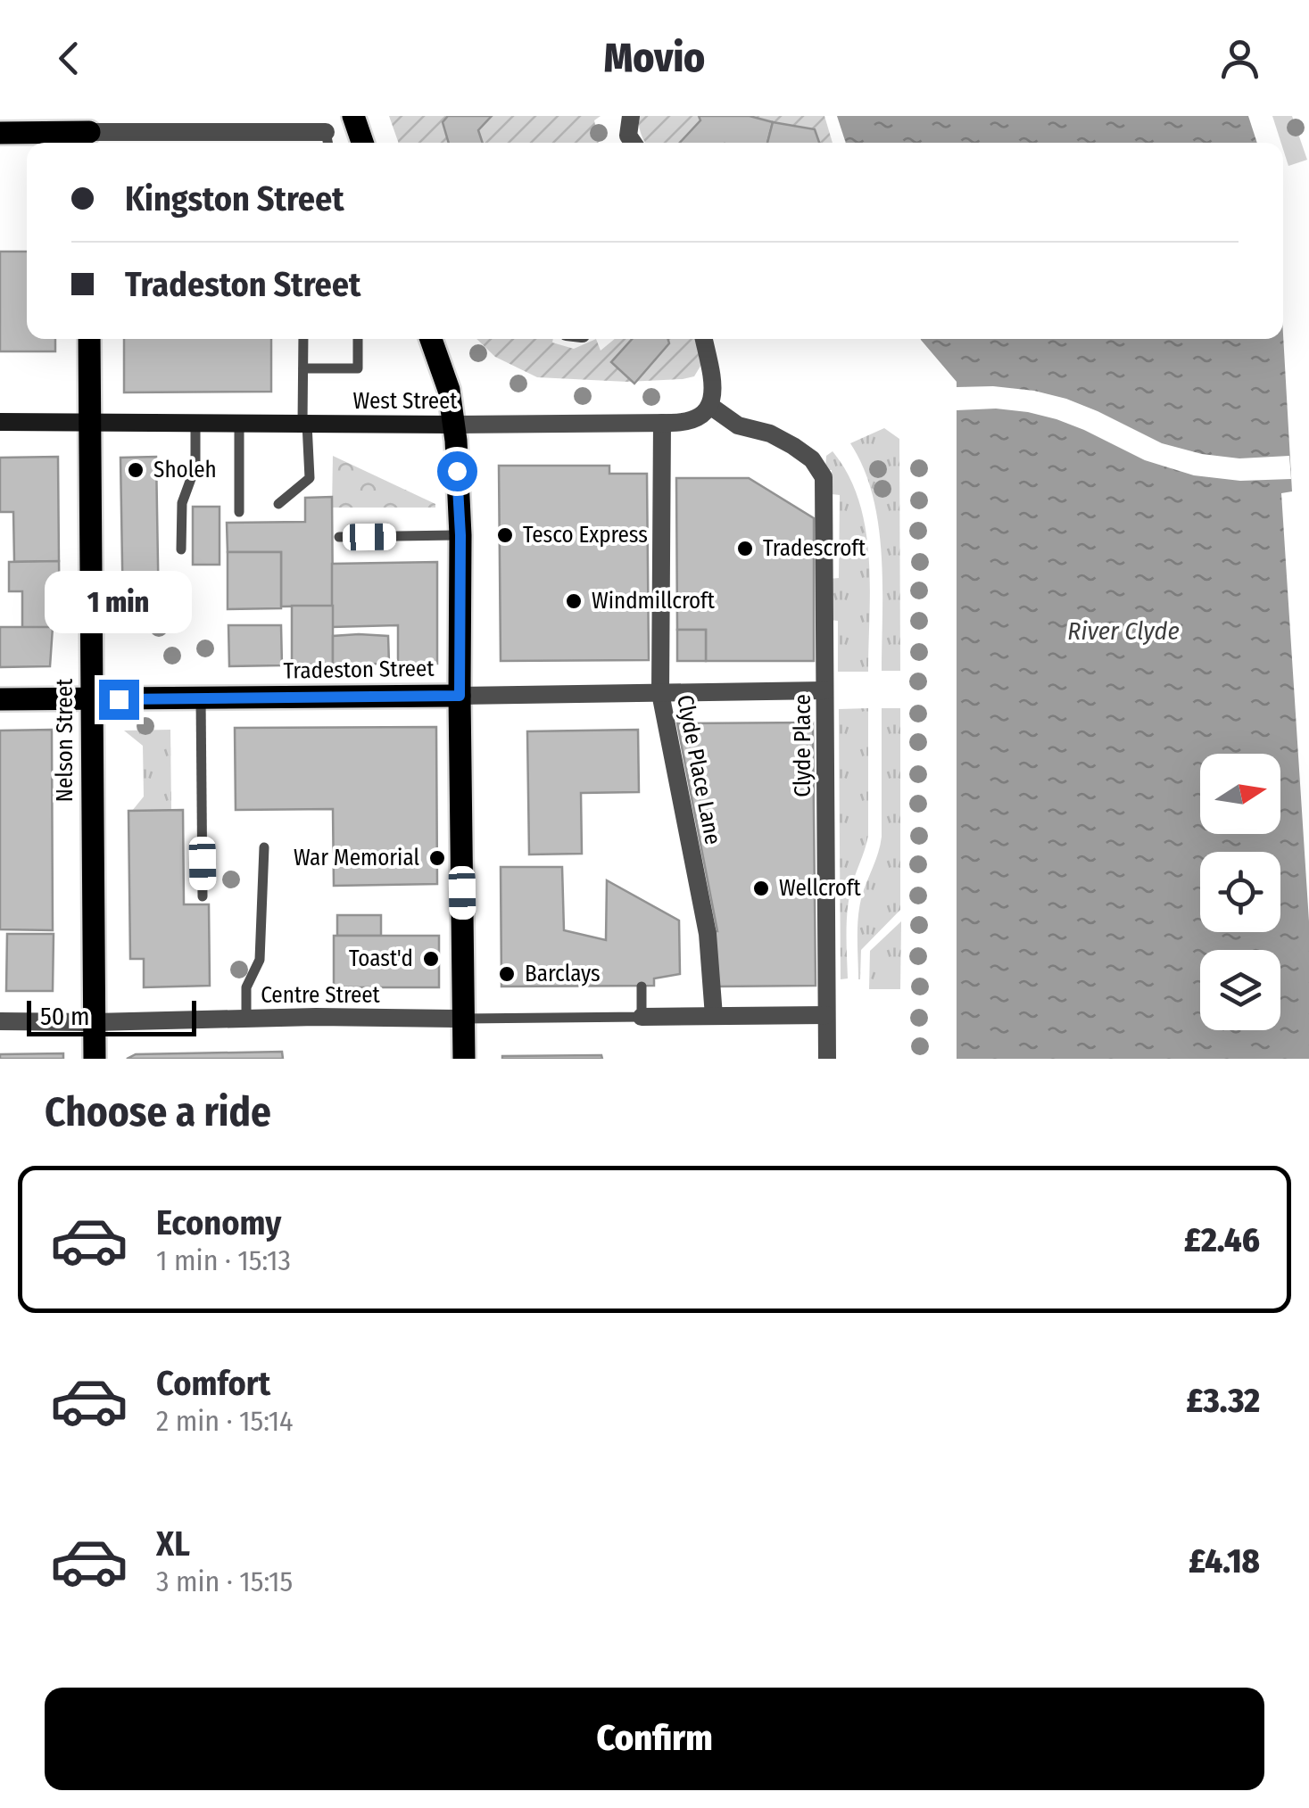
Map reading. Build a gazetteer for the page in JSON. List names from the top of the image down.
{
  "streets": {
    "main road": ["Tradeston Street", "Nelson Street"],
    "street": [
      "West Street",
      "Clyde Place",
      "Clyde Place Lane",
      "Centre Street"
    ]
  },
  "crossings": [
    ["West Street", "Nelson Street"],
    ["West Street", "Clyde Place"],
    ["West Street", "Clyde Place Lane"],
    ["Tradeston Street", "Nelson Street"],
    ["Tradeston Street", "Clyde Place"],
    ["Tradeston Street", "Clyde Place Lane"],
    ["Nelson Street", "Centre Street"],
    ["Clyde Place", "Centre Street"],
    ["Clyde Place Lane", "Centre Street"]
  ],
  "water": ["River Clyde"],
  "places": [
    "Sholeh",
    "Tesco Express",
    "Tradescroft",
    "Windmillcroft",
    "War Memorial",
    "Wellcroft",
    "Toast'd",
    "Barclays"
  ],
  "scale_bar": "50 m",
  "north": "right",
  "page": {
    "header": "Movio",
    "banner": ["Kingston Street", "Tradeston Street"],
    "bubble": "1 min",
    "scale": "50 m",
    "heading": "Choose a ride",
    "list": [
      {
        "name": "Economy",
        "note": "1 min · 15:13",
        "value": "£2.46"
      },
      {
        "name": "Comfort",
        "note": "2 min · 15:14",
        "value": "£3.32"
      },
      {
        "name": "XL",
        "note": "3 min · 15:15",
        "value": "£4.18"
      }
    ],
    "buttons": "Confirm"
  }
}
